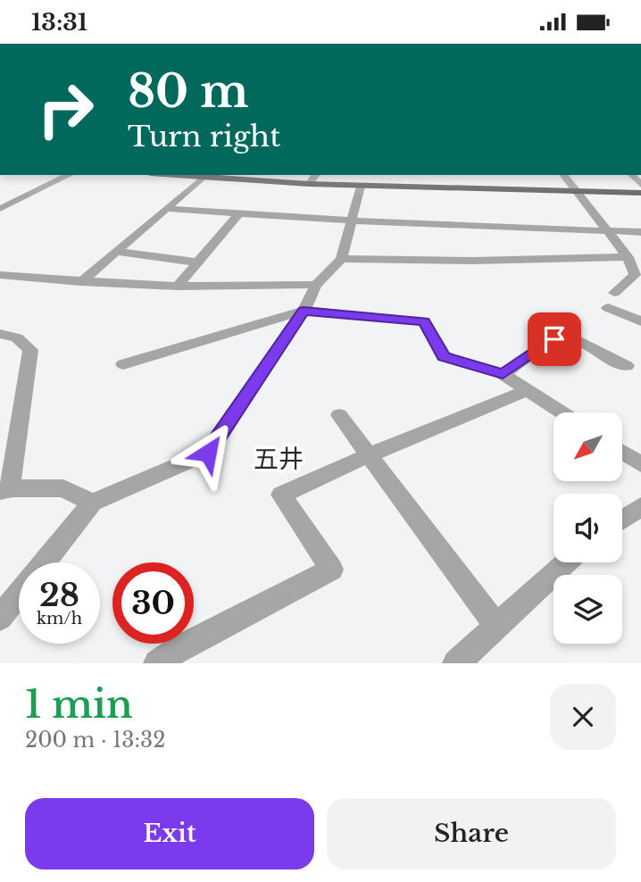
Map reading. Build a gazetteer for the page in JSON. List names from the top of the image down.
{
  "districts": ["五井"],
  "north": "bottom left",
  "page": {
    "status": "13:31",
    "turn": ["80 m", "Turn right"],
    "speed": "28 km/h",
    "limit": "30",
    "heading": ["1 min", "200 m · 13:32"],
    "buttons": ["Exit", "Share"]
  }
}
